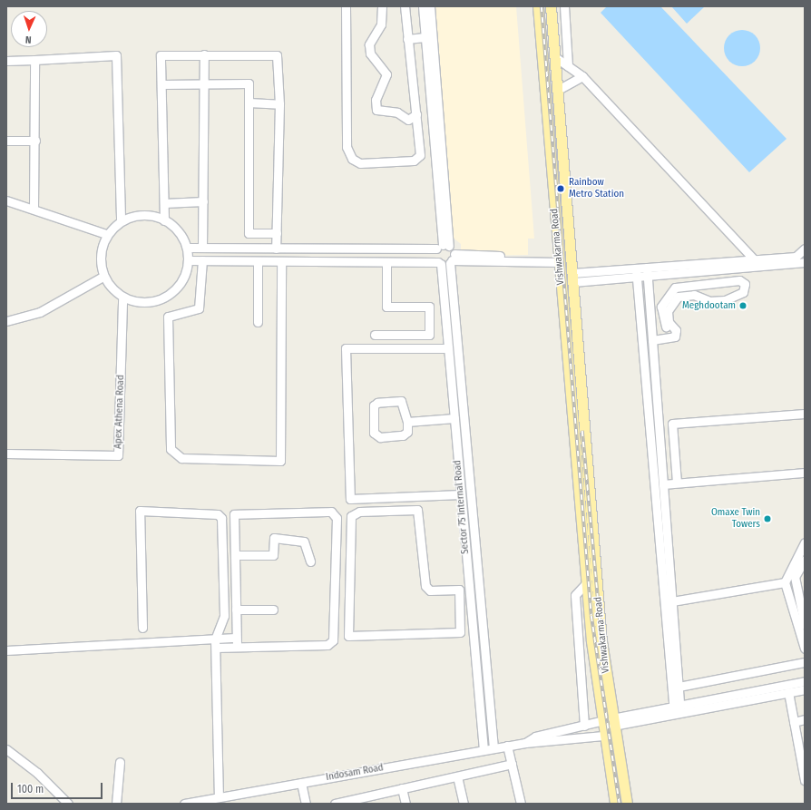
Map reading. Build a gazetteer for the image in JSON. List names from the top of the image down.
{
  "streets": {
    "main road": ["Vishwakarma Road"],
    "street": ["Apex Athena Road", "Sector 75 Internal Road", "Indosam Road"]
  },
  "crossings": [
    ["Vishwakarma Road", "Indosam Road"],
    ["Sector 75 Internal Road", "Indosam Road"]
  ],
  "places": ["Rainbow Metro Station", "Meghdootam", "Omaxe Twin Towers"],
  "scale_bar": "100 m",
  "north": "bottom"
}
